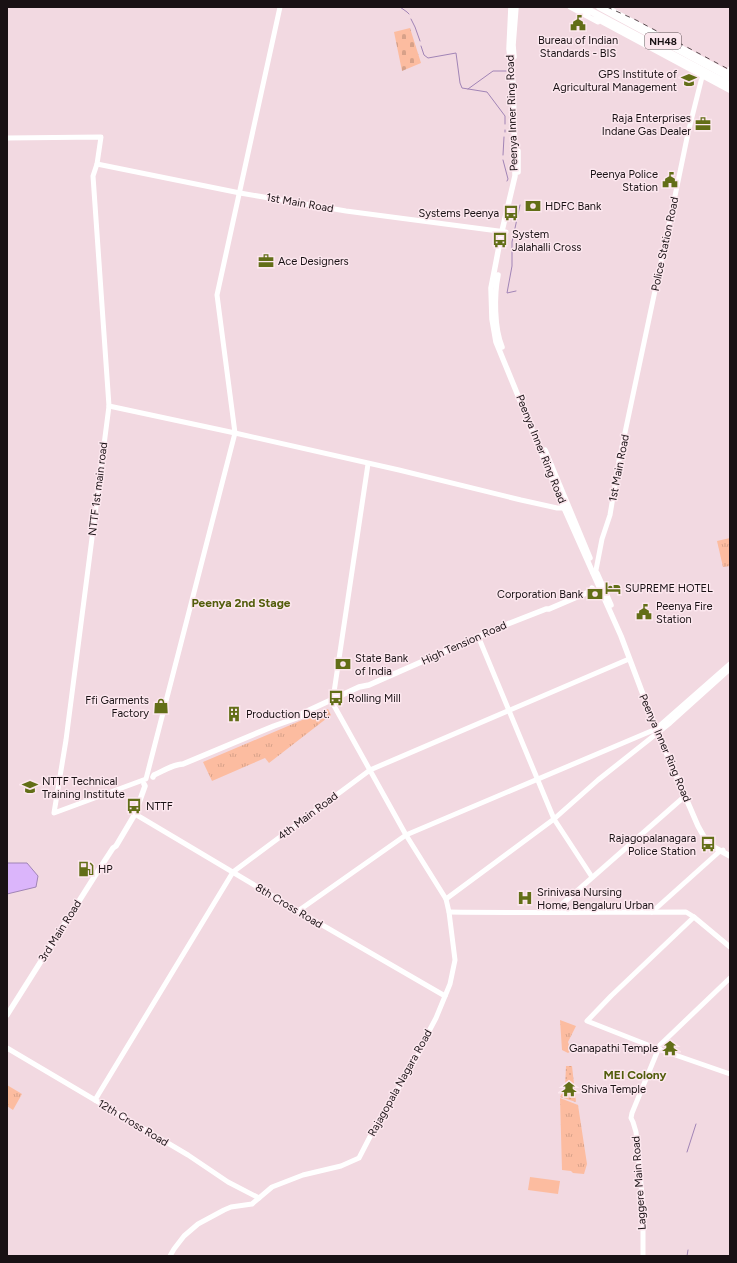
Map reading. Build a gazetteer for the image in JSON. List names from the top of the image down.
{
  "streets": {
    "highway": ["NH48"],
    "main road": ["Peenya Inner Ring Road", "High Tension Road", "3rd Main Road"],
    "street": [
      "1st Main Road",
      "Police Station Road",
      "NTTF 1st main road",
      "4th Main Road",
      "8th Cross Road",
      "Rajagopala Nagara Road",
      "12th Cross Road",
      "Laggere Main Road"
    ]
  },
  "crossings": [
    ["NH48", "Police Station Road"],
    ["Peenya Inner Ring Road", "1st Main Road"],
    ["Peenya Inner Ring Road", "High Tension Road"],
    ["Peenya Inner Ring Road", "4th Main Road"],
    ["1st Main Road", "Police Station Road"],
    ["1st Main Road", "NTTF 1st main road"],
    ["NTTF 1st main road", "High Tension Road"],
    ["NTTF 1st main road", "3rd Main Road"],
    ["High Tension Road", "3rd Main Road"],
    ["High Tension Road", "Rajagopala Nagara Road"],
    ["4th Main Road", "8th Cross Road"],
    ["4th Main Road", "Rajagopala Nagara Road"],
    ["4th Main Road", "12th Cross Road"],
    ["8th Cross Road", "3rd Main Road"],
    ["8th Cross Road", "Rajagopala Nagara Road"],
    ["Rajagopala Nagara Road", "12th Cross Road"]
  ],
  "districts": ["Peenya 2nd Stage", "MEI Colony"],
  "places": {
    "public building": ["Bureau of Indian Standards - BIS", "Peenya Police Station", "Peenya Fire Station"],
    "school or university": ["GPS Institute of Agricultural Management", "NTTF Technical Training Institute"],
    "office": ["Raja Enterprises Indane Gas Dealer", "Ace Designers"],
    "bank": ["HDFC Bank", "Corporation Bank", "State Bank of India"],
    "bus stop": [
      "Systems Peenya",
      "System Jalahalli Cross",
      "Rolling Mill",
      "NTTF",
      "Rajagopalanagara Police Station"
    ],
    "hotel": ["SUPREME HOTEL"],
    "shop": ["Ffi Garments Factory"],
    "building": ["Production Dept."],
    "fuel station": ["HP"],
    "hospital": ["Srinivasa Nursing Home, Bengaluru Urban"],
    "temple": ["Ganapathi Temple", "Shiva Temple"]
  }
}
